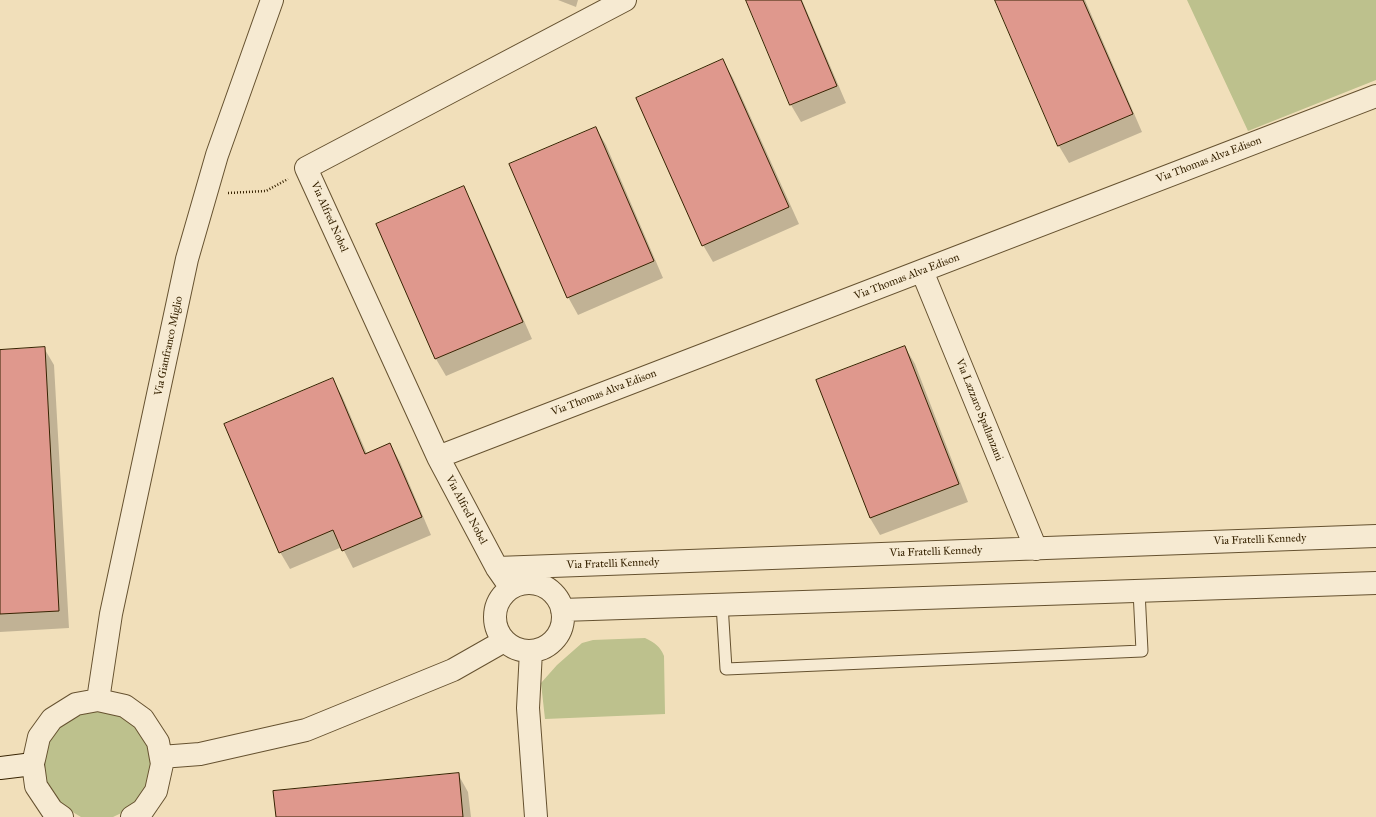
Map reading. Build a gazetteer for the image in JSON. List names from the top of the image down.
{
  "streets": {
    "street": [
      "Via Thomas Alva Edison",
      "Via Alfred Nobel",
      "Via Gianfranco Miglio",
      "Via Lazzaro Spallanzani",
      "Via Fratelli Kennedy"
    ]
  },
  "crossings": [
    ["Via Thomas Alva Edison", "Via Alfred Nobel"],
    ["Via Thomas Alva Edison", "Via Lazzaro Spallanzani"],
    ["Via Alfred Nobel", "Via Fratelli Kennedy"],
    ["Via Lazzaro Spallanzani", "Via Fratelli Kennedy"]
  ]
}
